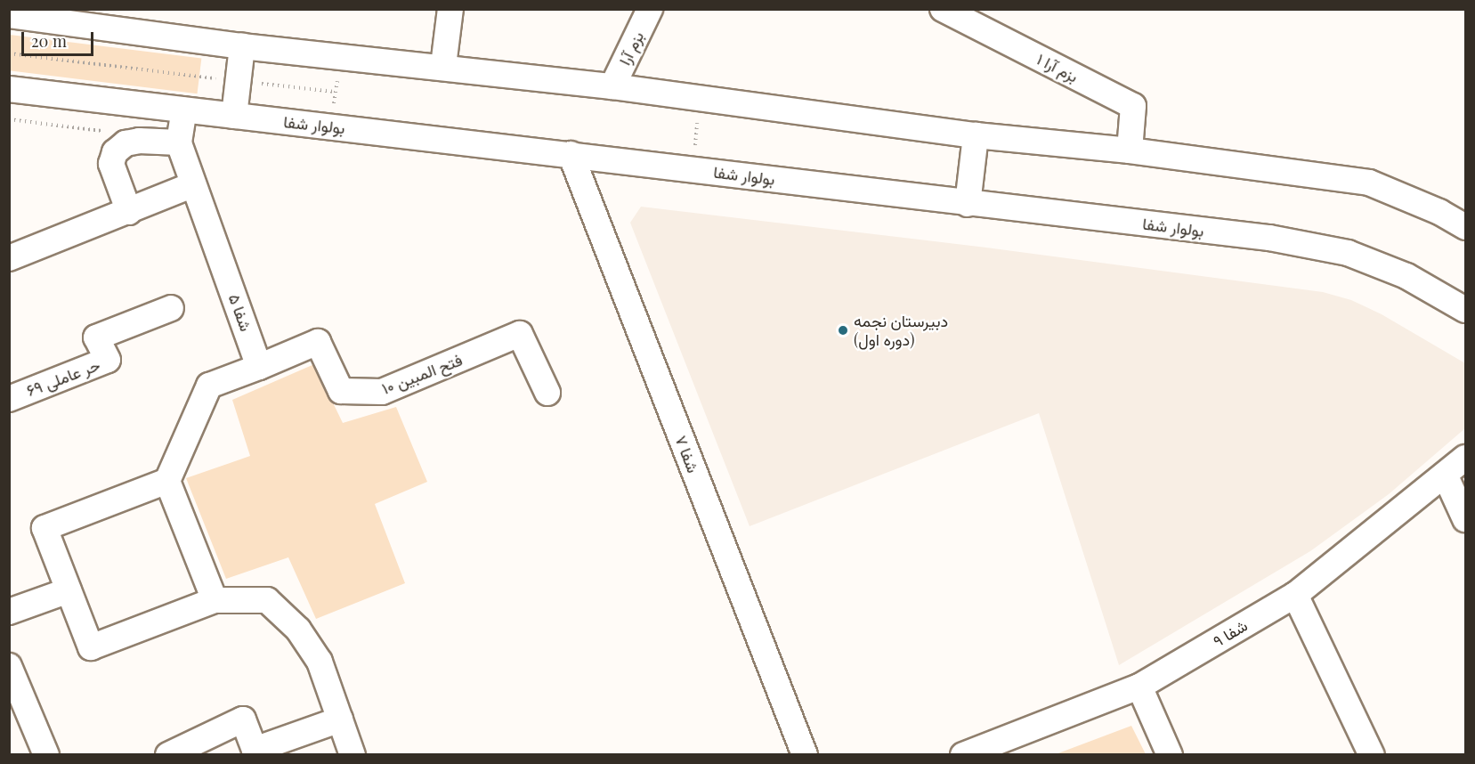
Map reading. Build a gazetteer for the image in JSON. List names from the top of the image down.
{
  "streets": {
    "street": [
      "بزم آرا",
      "بزم آرا ۱",
      "بولوار شفا",
      "شفا ۵",
      "فتح المبین ۱۰",
      "حر عاملی ۶۹",
      "شفا ۷",
      "شفا ۹"
    ]
  },
  "crossings": [
    ["بولوار شفا", "شفا ۵"],
    ["بولوار شفا", "شفا ۷"],
    ["شفا ۵", "فتح المبین ۱۰"]
  ],
  "places": ["دبیرستان نجمه (دوره اول)"],
  "scale_bar": "20 m"
}
